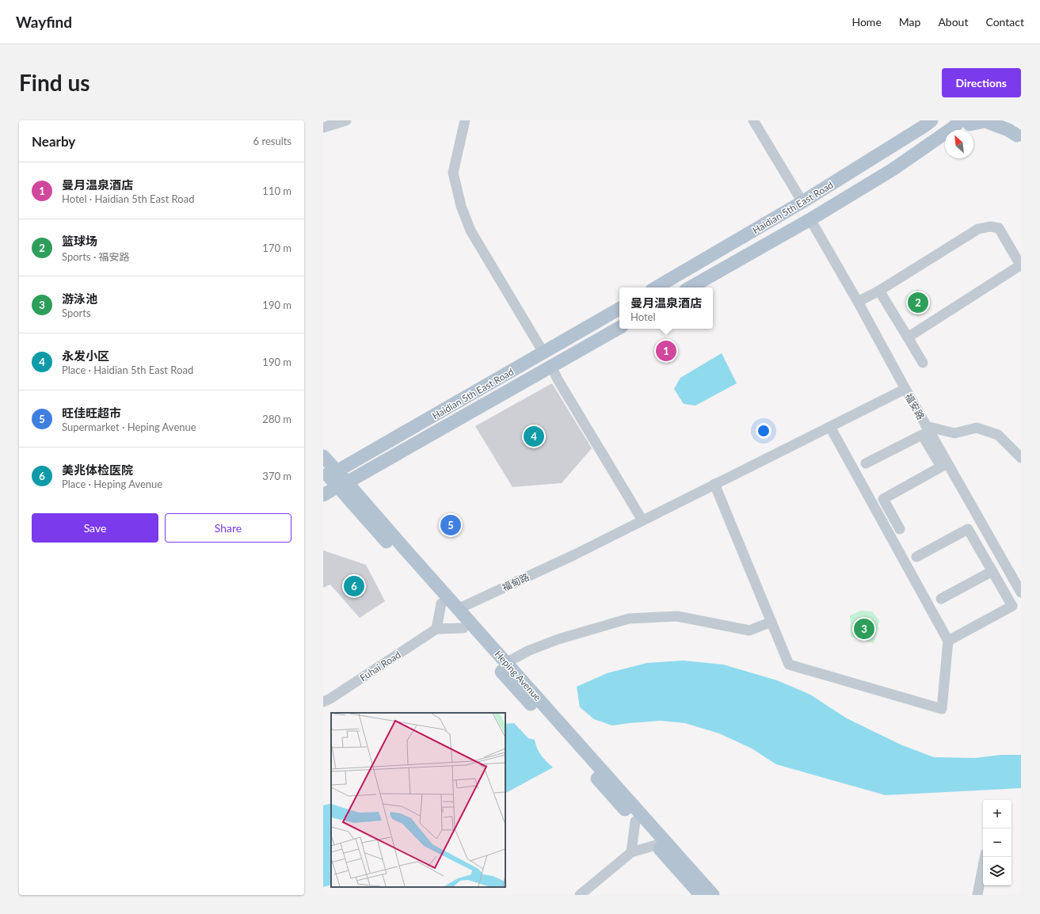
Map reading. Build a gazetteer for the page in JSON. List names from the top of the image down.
{
  "streets": {
    "main road": ["Haidian 5th East Road", "Heping Avenue"],
    "street": ["福安路", "福甸路", "Fuhai Road"]
  },
  "crossings": [
    ["Haidian 5th East Road", "福安路"],
    ["Haidian 5th East Road", "Heping Avenue"],
    ["福安路", "福甸路"],
    ["福甸路", "Heping Avenue"]
  ],
  "north": "top left",
  "page": {
    "header": "Wayfind",
    "nav": [
      "Home",
      "Map",
      "About",
      "Contact"
    ],
    "buttons": [
      "Directions",
      ["Save", "Share"]
    ],
    "title": "Find us",
    "heading": ["Nearby", "6 results"],
    "list": [
      {
        "mark": "1",
        "name": "曼月温泉酒店",
        "note": "Hotel · Haidian 5th East Road",
        "value": "110 m"
      },
      {
        "mark": "2",
        "name": "篮球场",
        "note": "Sports · 福安路",
        "value": "170 m"
      },
      {
        "mark": "3",
        "name": "游泳池",
        "note": "Sports",
        "value": "190 m"
      },
      {
        "mark": "4",
        "name": "永发小区",
        "note": "Place · Haidian 5th East Road",
        "value": "190 m"
      },
      {
        "mark": "5",
        "name": "旺佳旺超市",
        "note": "Supermarket · Heping Avenue",
        "value": "280 m"
      },
      {
        "mark": "6",
        "name": "美兆体检医院",
        "note": "Place · Heping Avenue",
        "value": "370 m"
      }
    ],
    "popup": ["曼月温泉酒店", "Hotel"],
    "pins": [
      "2",
      "1",
      "4",
      "5",
      "6",
      "3"
    ],
    "map_buttons": ["+", "−"]
  }
}
